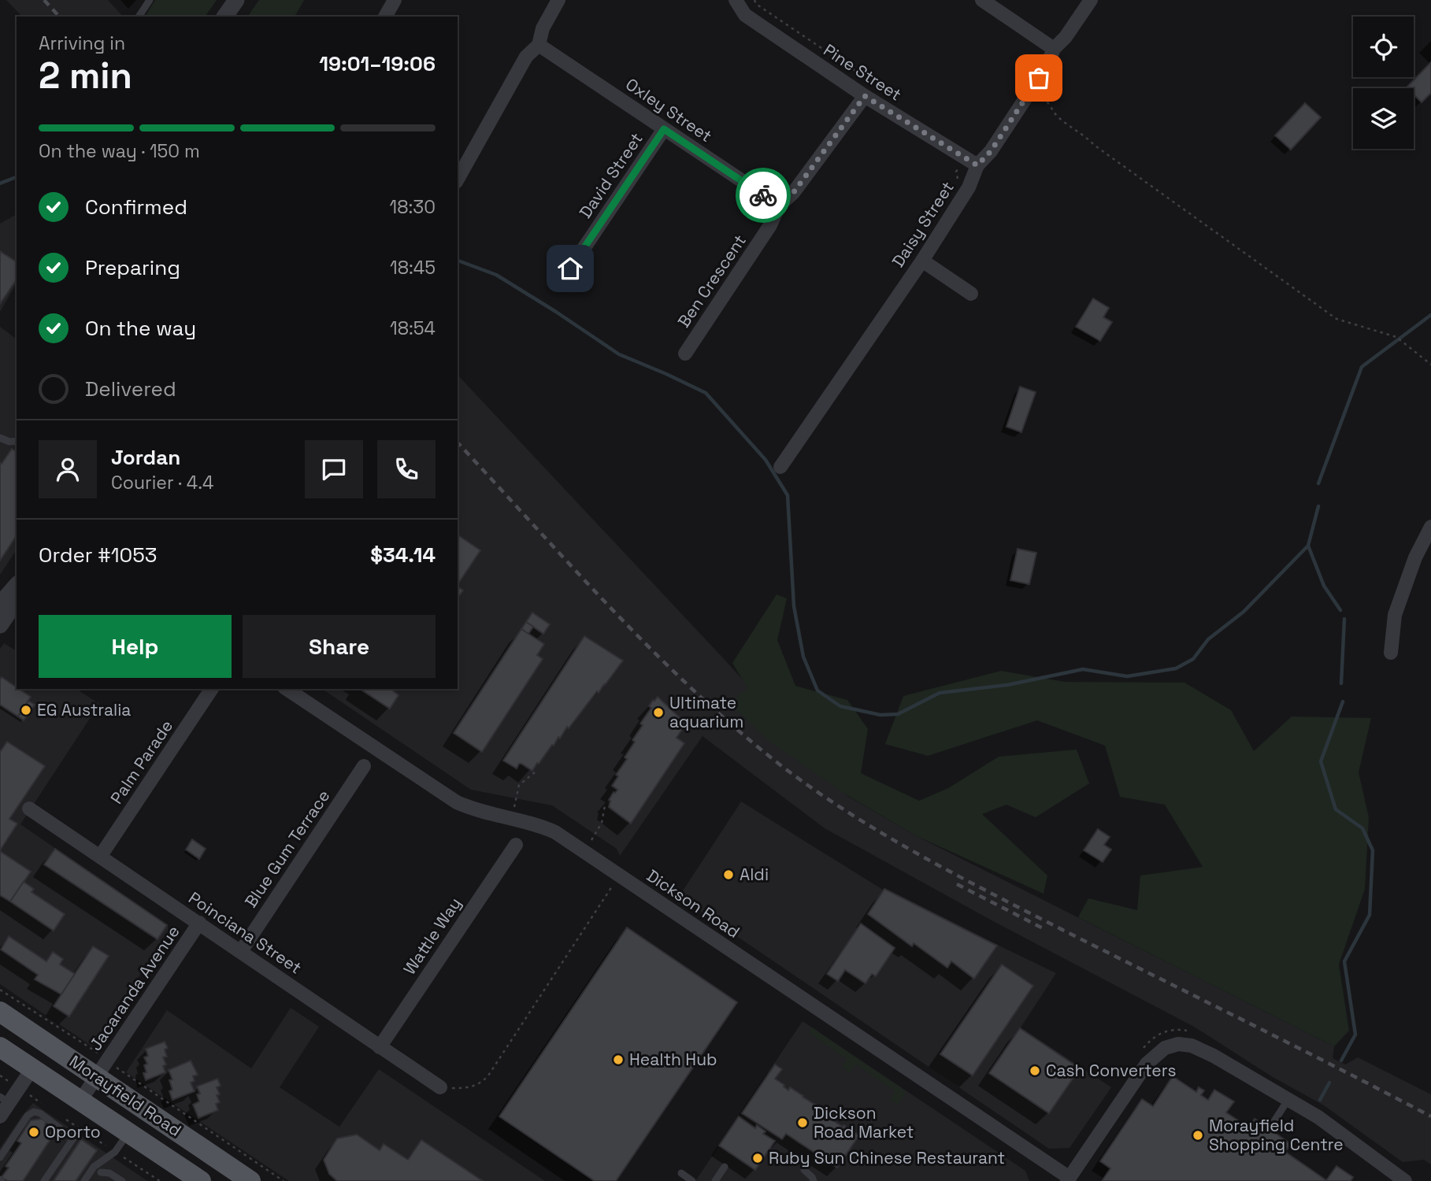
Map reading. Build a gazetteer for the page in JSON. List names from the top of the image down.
{
  "streets": {
    "main road": ["Morayfield Road"],
    "street": [
      "Pine Street",
      "Oxley Street",
      "David Street",
      "Daisy Street",
      "Ben Crescent",
      "Palm Parade",
      "Blue Gum Terrace",
      "Dickson Road",
      "Poinciana Street",
      "Wattle Way",
      "Jacaranda Avenue"
    ]
  },
  "crossings": [
    ["Pine Street", "Daisy Street"],
    ["Pine Street", "Ben Crescent"],
    ["Oxley Street", "David Street"],
    ["Oxley Street", "Ben Crescent"],
    ["Palm Parade", "Poinciana Street"],
    ["Blue Gum Terrace", "Poinciana Street"],
    ["Poinciana Street", "Wattle Way"],
    ["Poinciana Street", "Jacaranda Avenue"],
    ["Jacaranda Avenue", "Morayfield Road"]
  ],
  "places": [
    "EG Australia",
    "Ultimate aquarium",
    "Aldi",
    "Health Hub",
    "Cash Converters",
    "Dickson Road Market",
    "Oporto",
    "Morayfield Shopping Centre",
    "Ruby Sun Chinese Restaurant"
  ],
  "page": {
    "heading": ["2 min", "Arriving in", "19:01–19:06"],
    "panel": [
      "Jordan",
      "Courier · 4.4",
      "Order #1053",
      "$34.14"
    ],
    "bar": "On the way · 150 m",
    "list": [
      ["Confirmed", "18:30"],
      ["Preparing", "18:45"],
      ["On the way", "18:54"],
      "Delivered"
    ],
    "buttons": ["Help", "Share"]
  }
}
